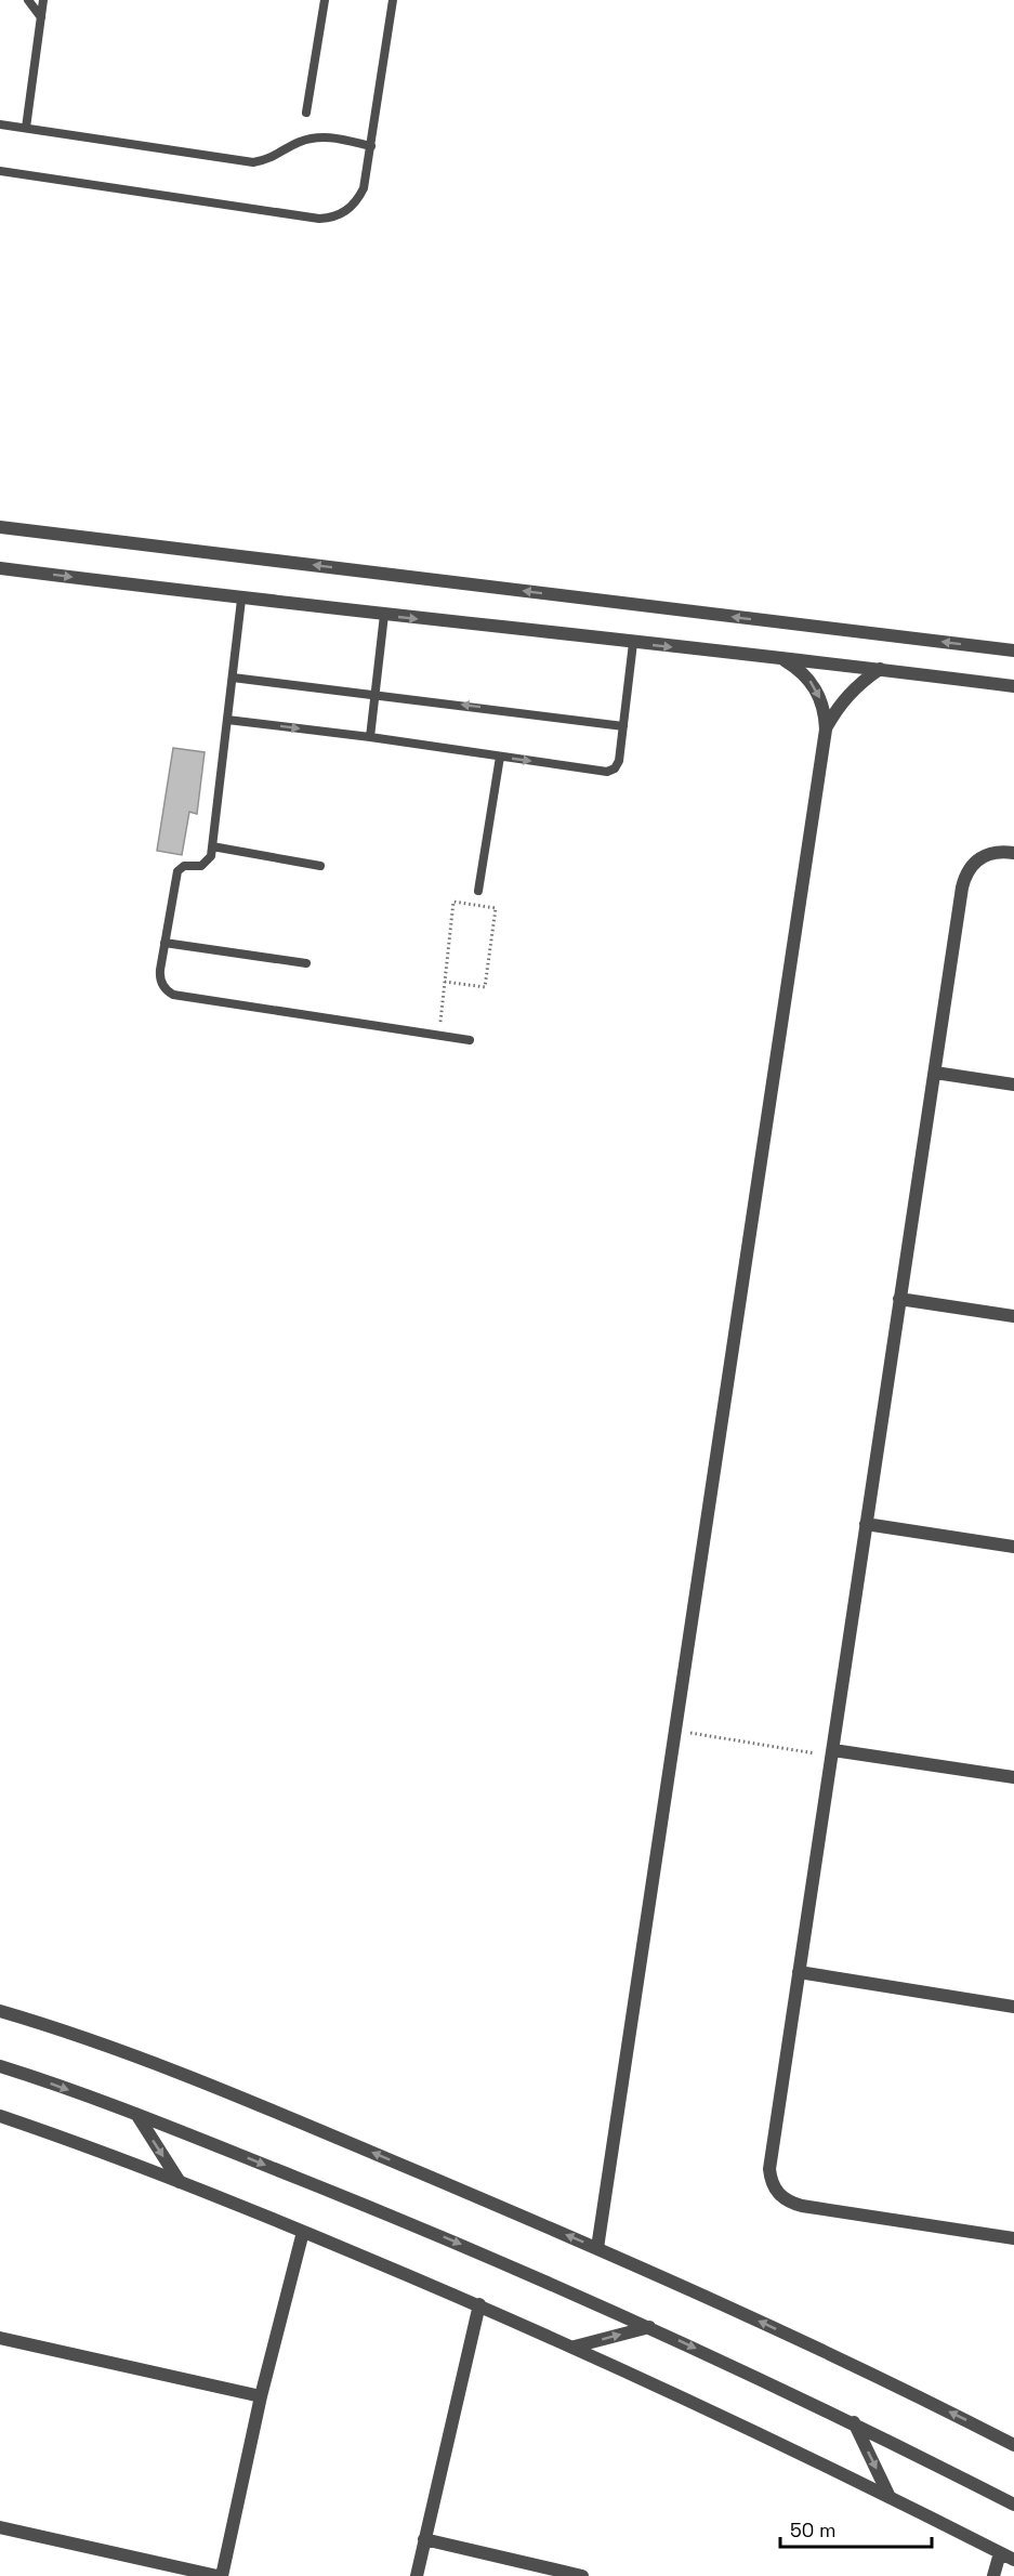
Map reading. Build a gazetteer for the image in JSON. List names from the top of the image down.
{
  "scale_bar": "50 m"
}
